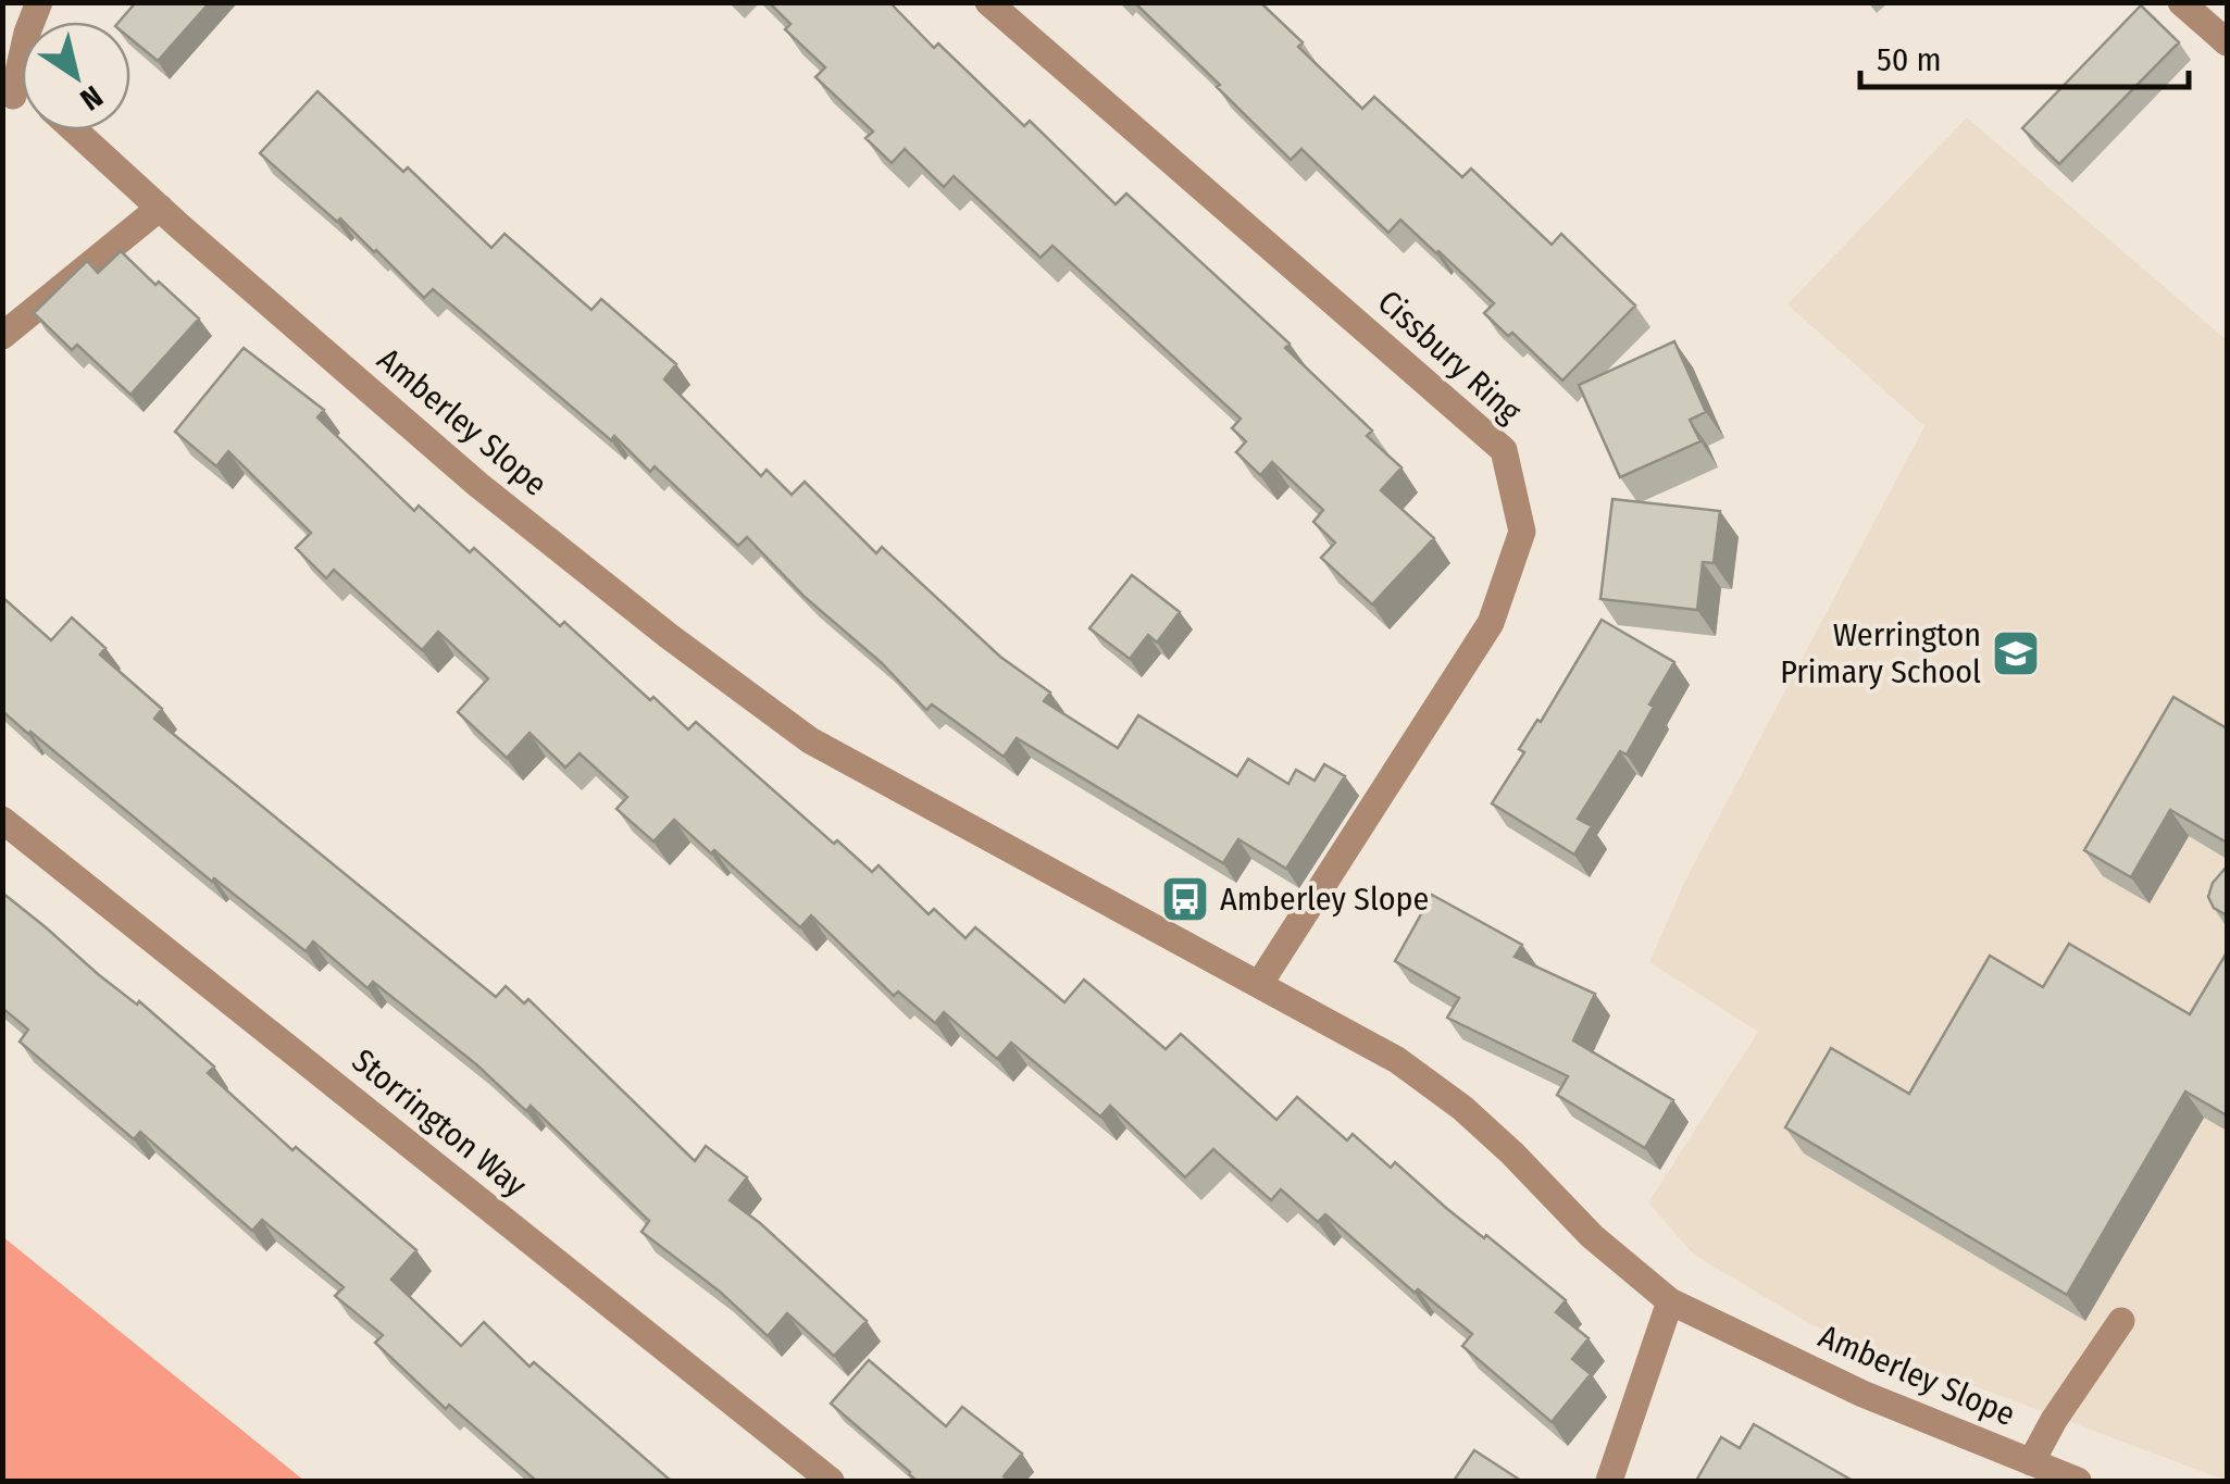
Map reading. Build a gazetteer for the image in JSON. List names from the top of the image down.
{
  "streets": {
    "street": ["Cissbury Ring", "Amberley Slope", "Storrington Way"]
  },
  "crossings": [
    ["Cissbury Ring", "Amberley Slope"]
  ],
  "places": {
    "school or university": ["Werrington Primary School"],
    "bus stop": ["Amberley Slope"]
  },
  "scale_bar": "50 m",
  "north": "bottom right"
}
